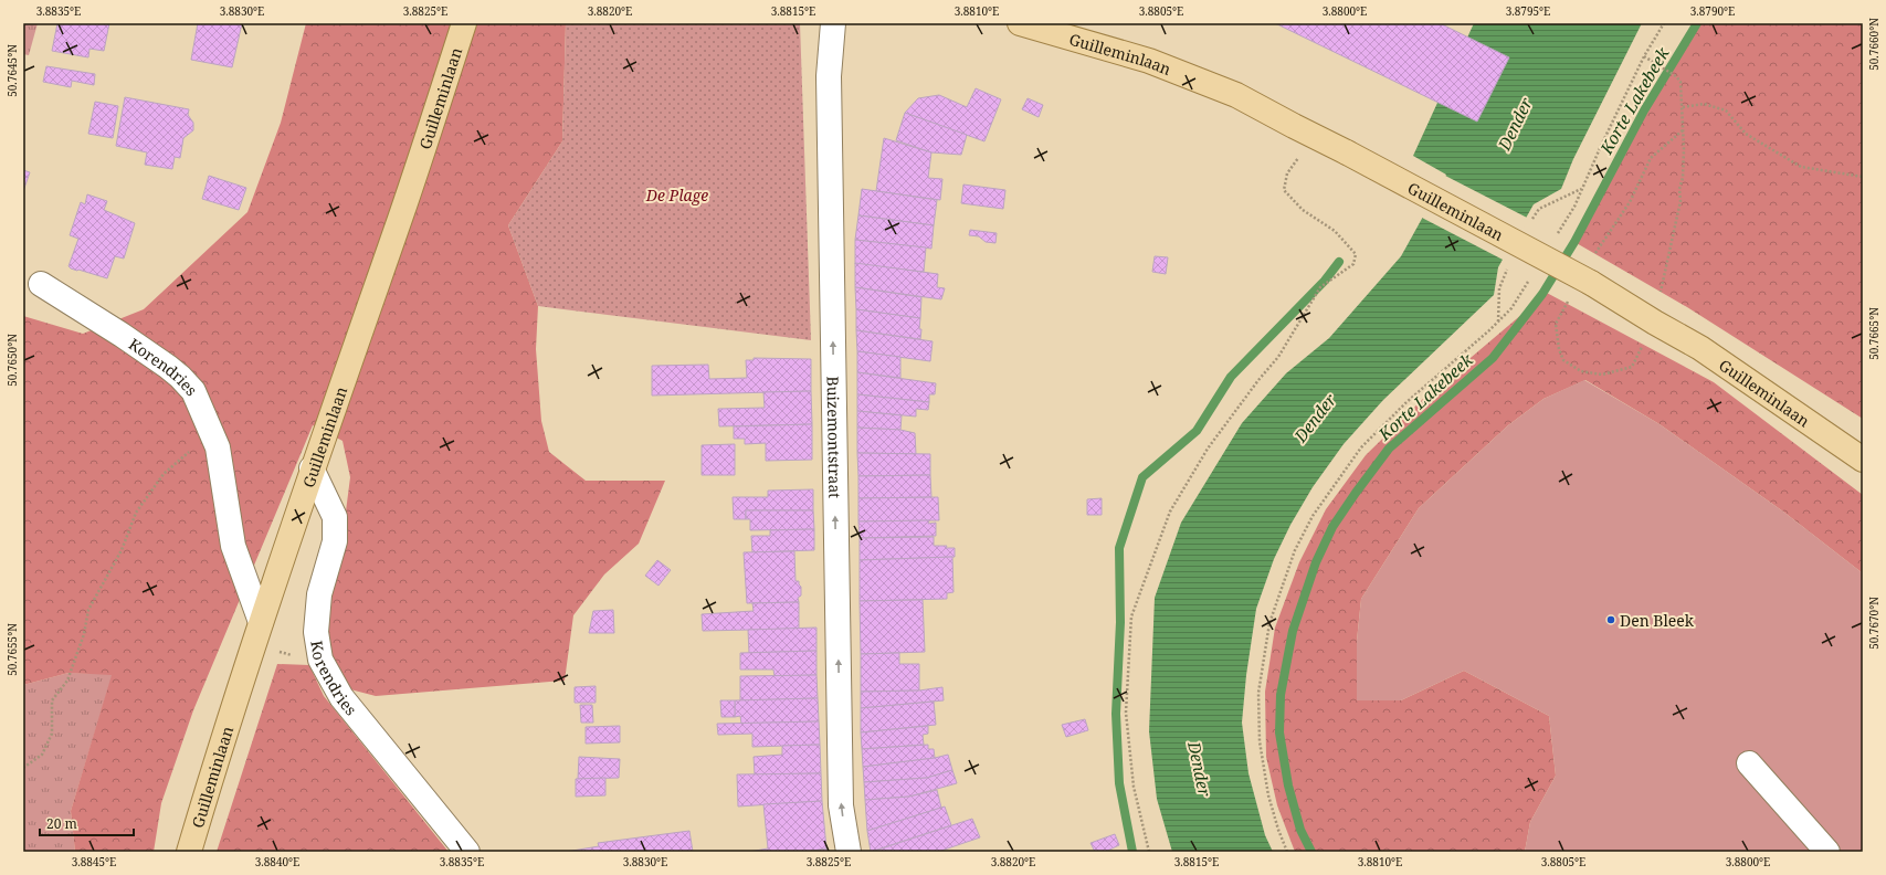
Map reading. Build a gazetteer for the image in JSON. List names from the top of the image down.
{
  "streets": {
    "main road": ["Guilleminlaan"],
    "street": ["Korendries", "Buizemontstraat"]
  },
  "crossings": [
    ["Guilleminlaan", "Korendries"]
  ],
  "one_way": ["Buizemontstraat"],
  "water": ["Korte Lakebeek", "Dender"],
  "parks": ["De Plage"],
  "places": ["Den Bleek"],
  "scale_bar": "20 m",
  "coordinates": [
    "3.8835°E",
    "3.8830°E",
    "3.8825°E",
    "3.8820°E",
    "3.8815°E",
    "3.8810°E",
    "3.8805°E",
    "3.8800°E",
    "3.8795°E",
    "3.8790°E",
    "50.7660°N",
    "50.7645°N",
    "50.7665°N",
    "50.7650°N",
    "50.7670°N",
    "50.7655°N",
    "3.8845°E",
    "3.8840°E"
  ]
}
